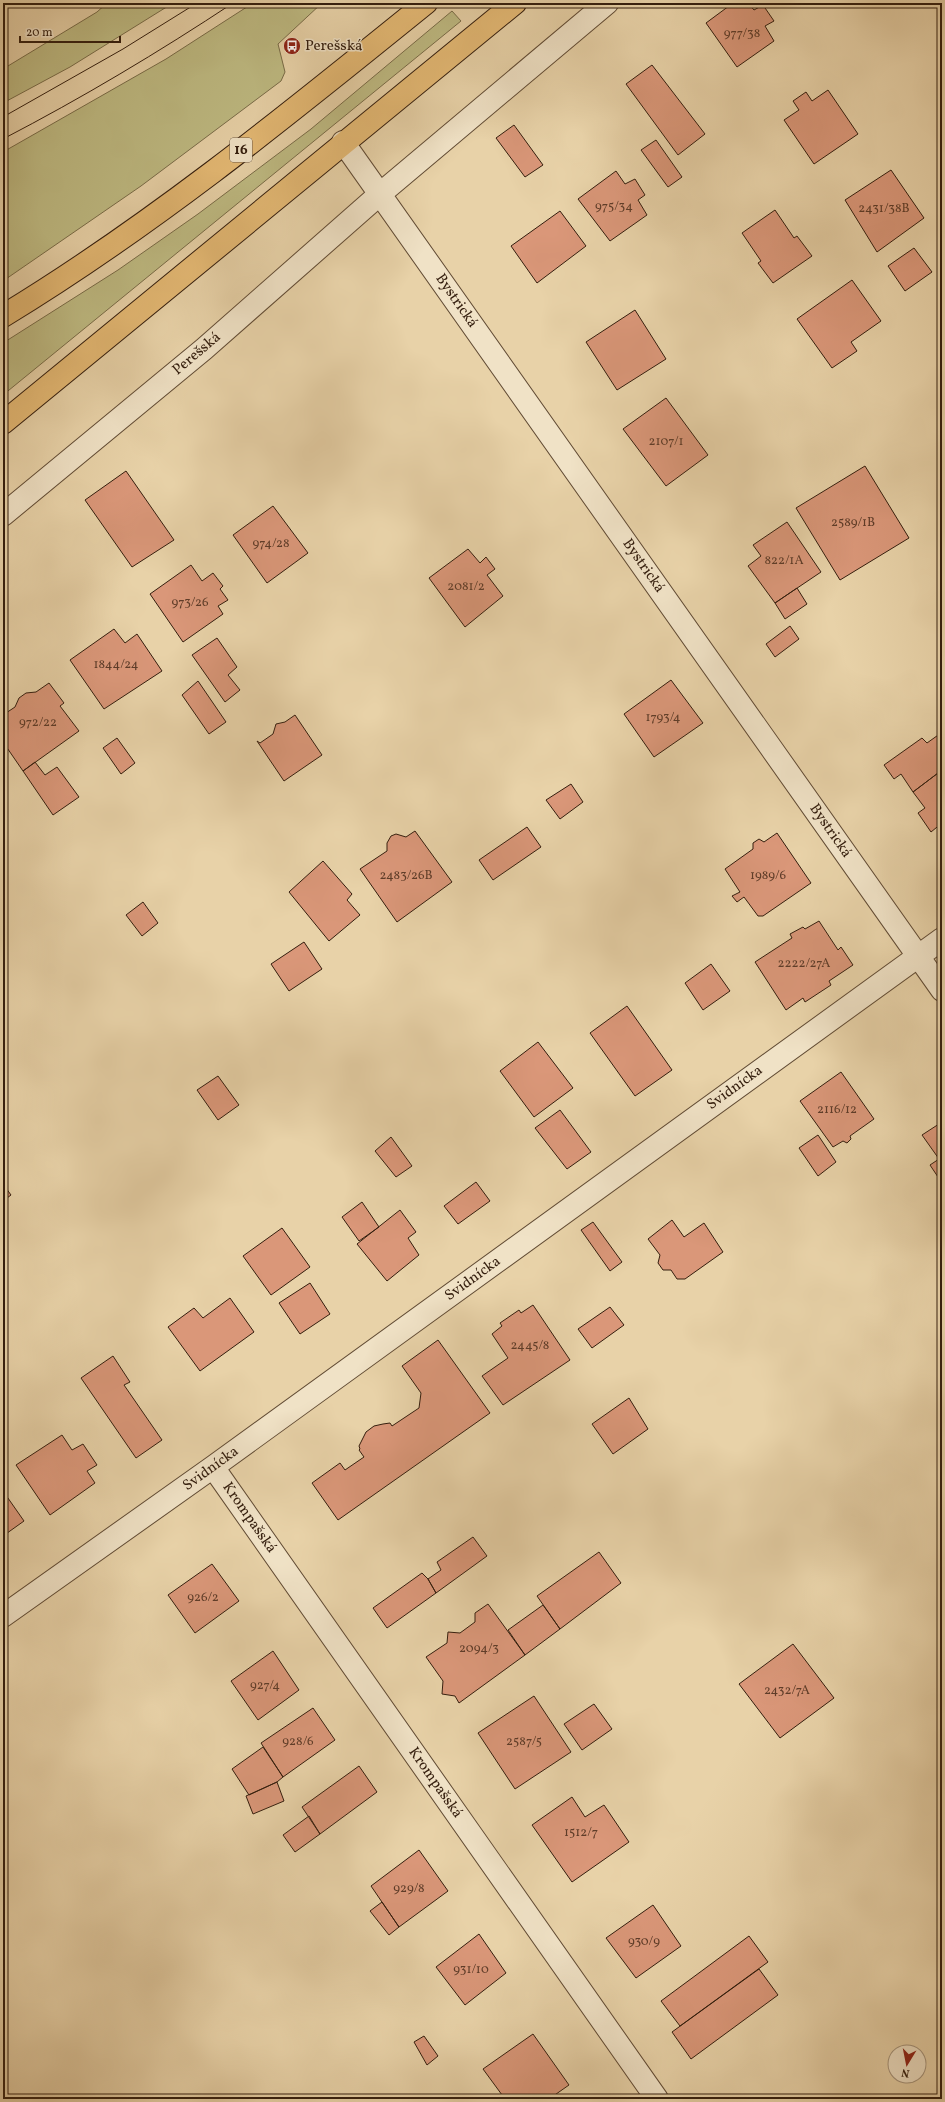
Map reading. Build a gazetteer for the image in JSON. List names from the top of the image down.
{
  "streets": {
    "highway": ["16"],
    "street": [
      "Bystrická",
      "Perešská",
      "Svidnícka",
      "Krompašská"
    ]
  },
  "crossings": [
    ["Bystrická", "Perešská"],
    ["Bystrická", "Svidnícka"],
    ["Svidnícka", "Krompašská"]
  ],
  "places": {
    "bus stop": ["Perešská"]
  },
  "house_numbers": [
    "977/38",
    "975/34",
    "2431/38B",
    "2107/1",
    "2589/1B",
    "974/28",
    "822/1A",
    "2081/2",
    "973/26",
    "1844/24",
    "1793/4",
    "972/22",
    "2483/26B",
    "1989/6",
    "2222/27A",
    "2116/12",
    "2445/8",
    "926/2",
    "2094/3",
    "927/4",
    "2432/7A",
    "928/6",
    "2587/5",
    "1512/7",
    "929/8",
    "930/9",
    "931/10"
  ],
  "scale_bar": "20 m",
  "north": "bottom"
}
